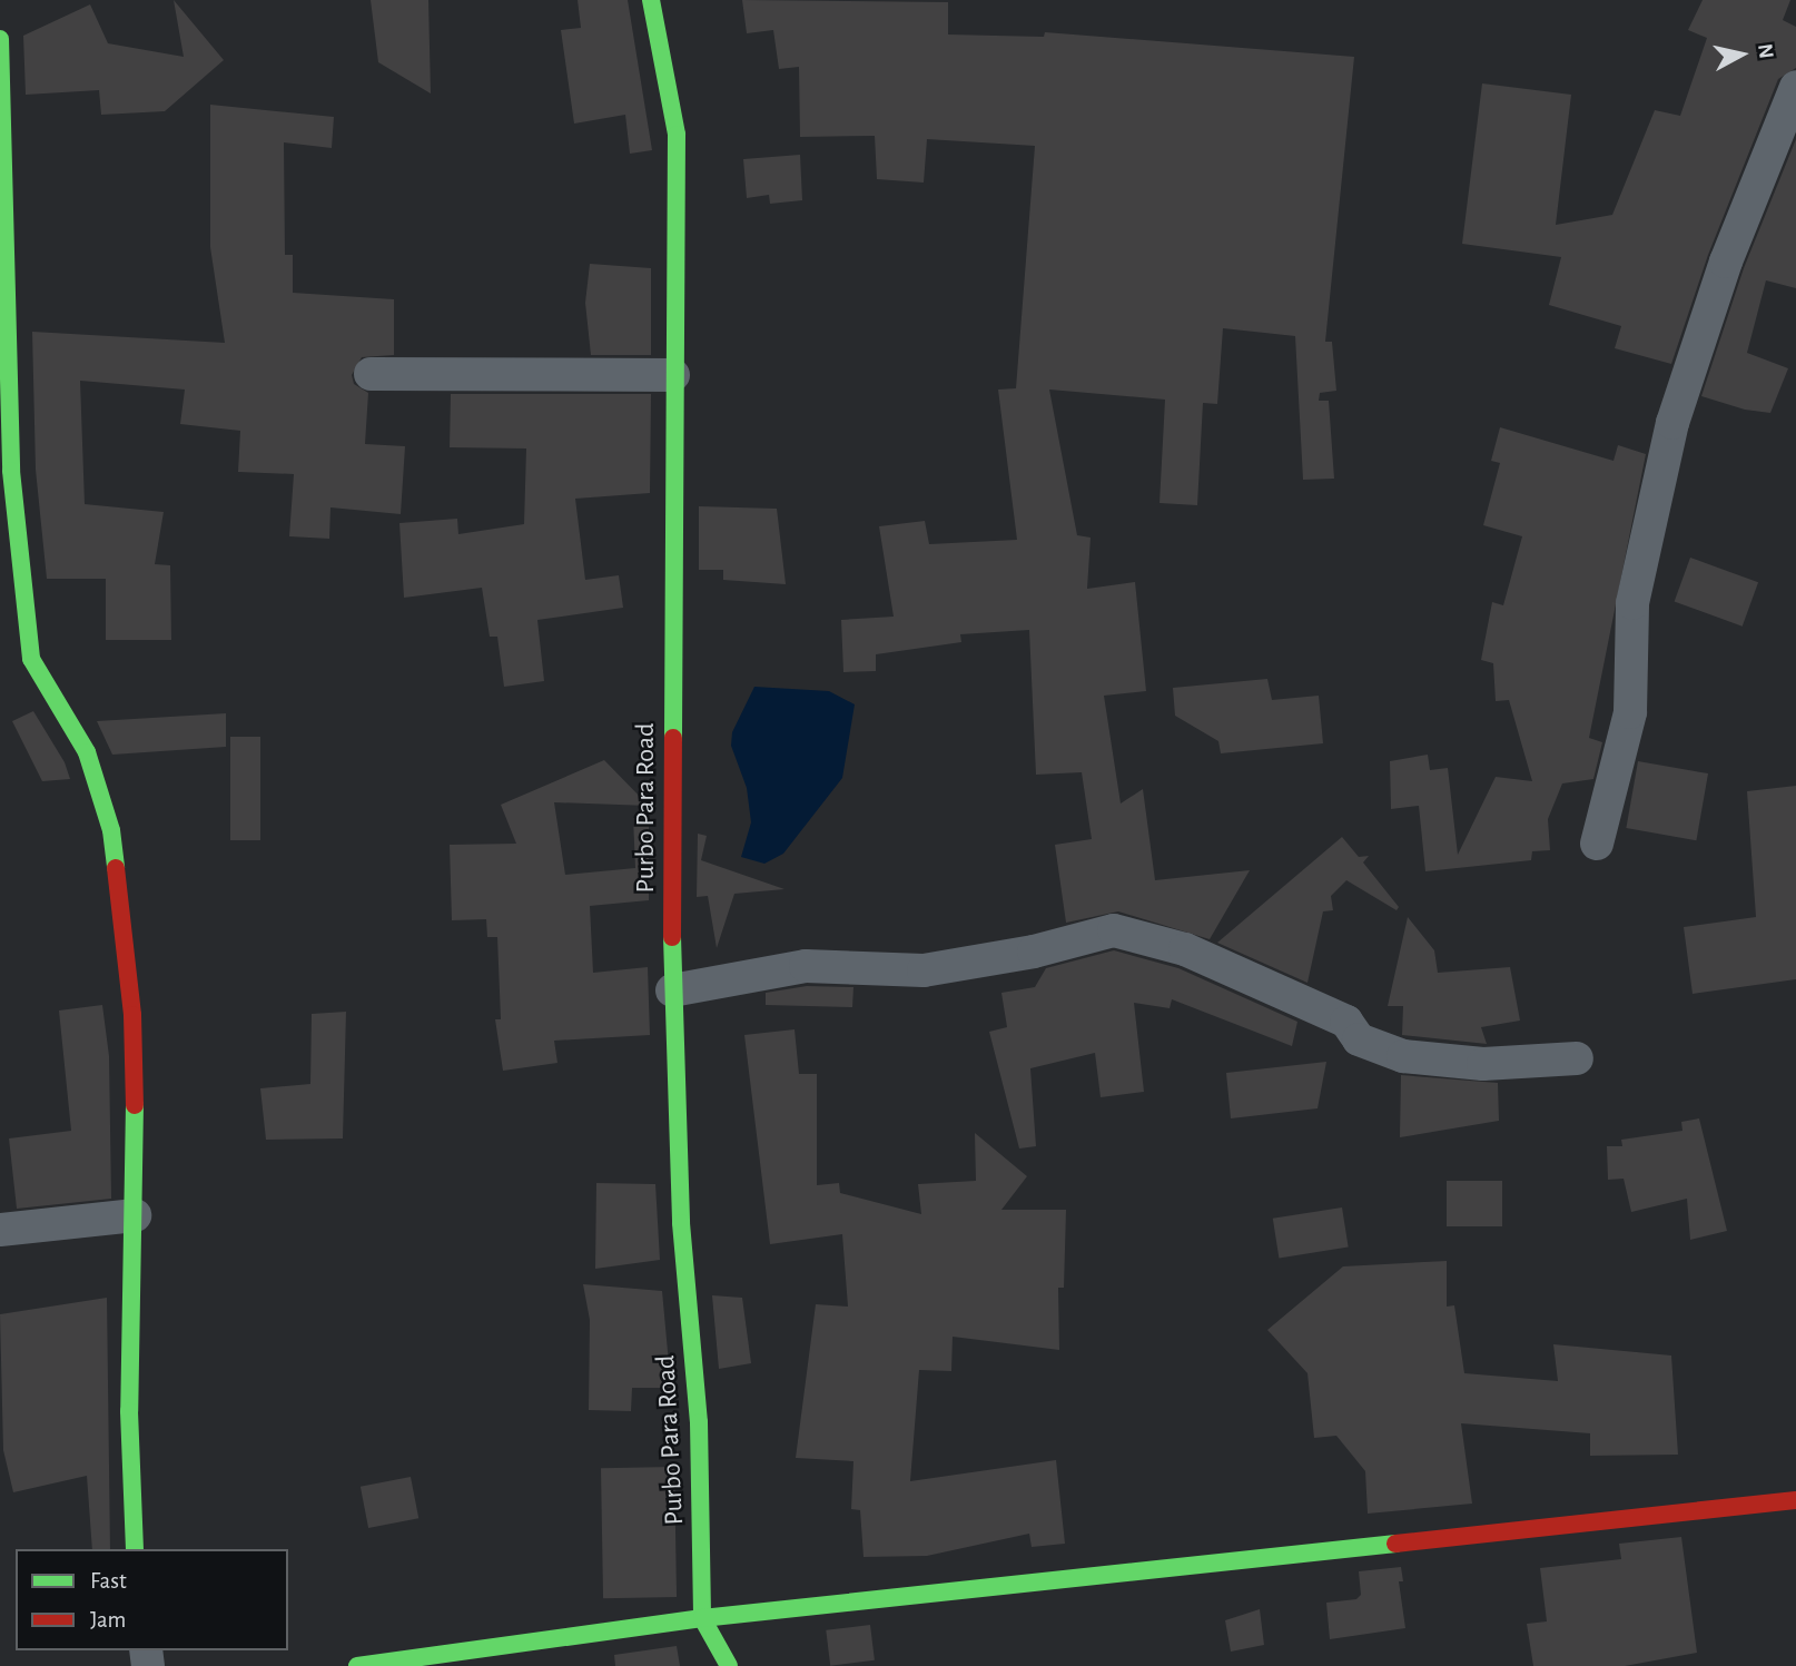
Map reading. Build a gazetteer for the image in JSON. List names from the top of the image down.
{
  "streets": {
    "street": ["Purbo Para Road"]
  },
  "legend": ["Fast", "Jam"],
  "north": "right"
}
